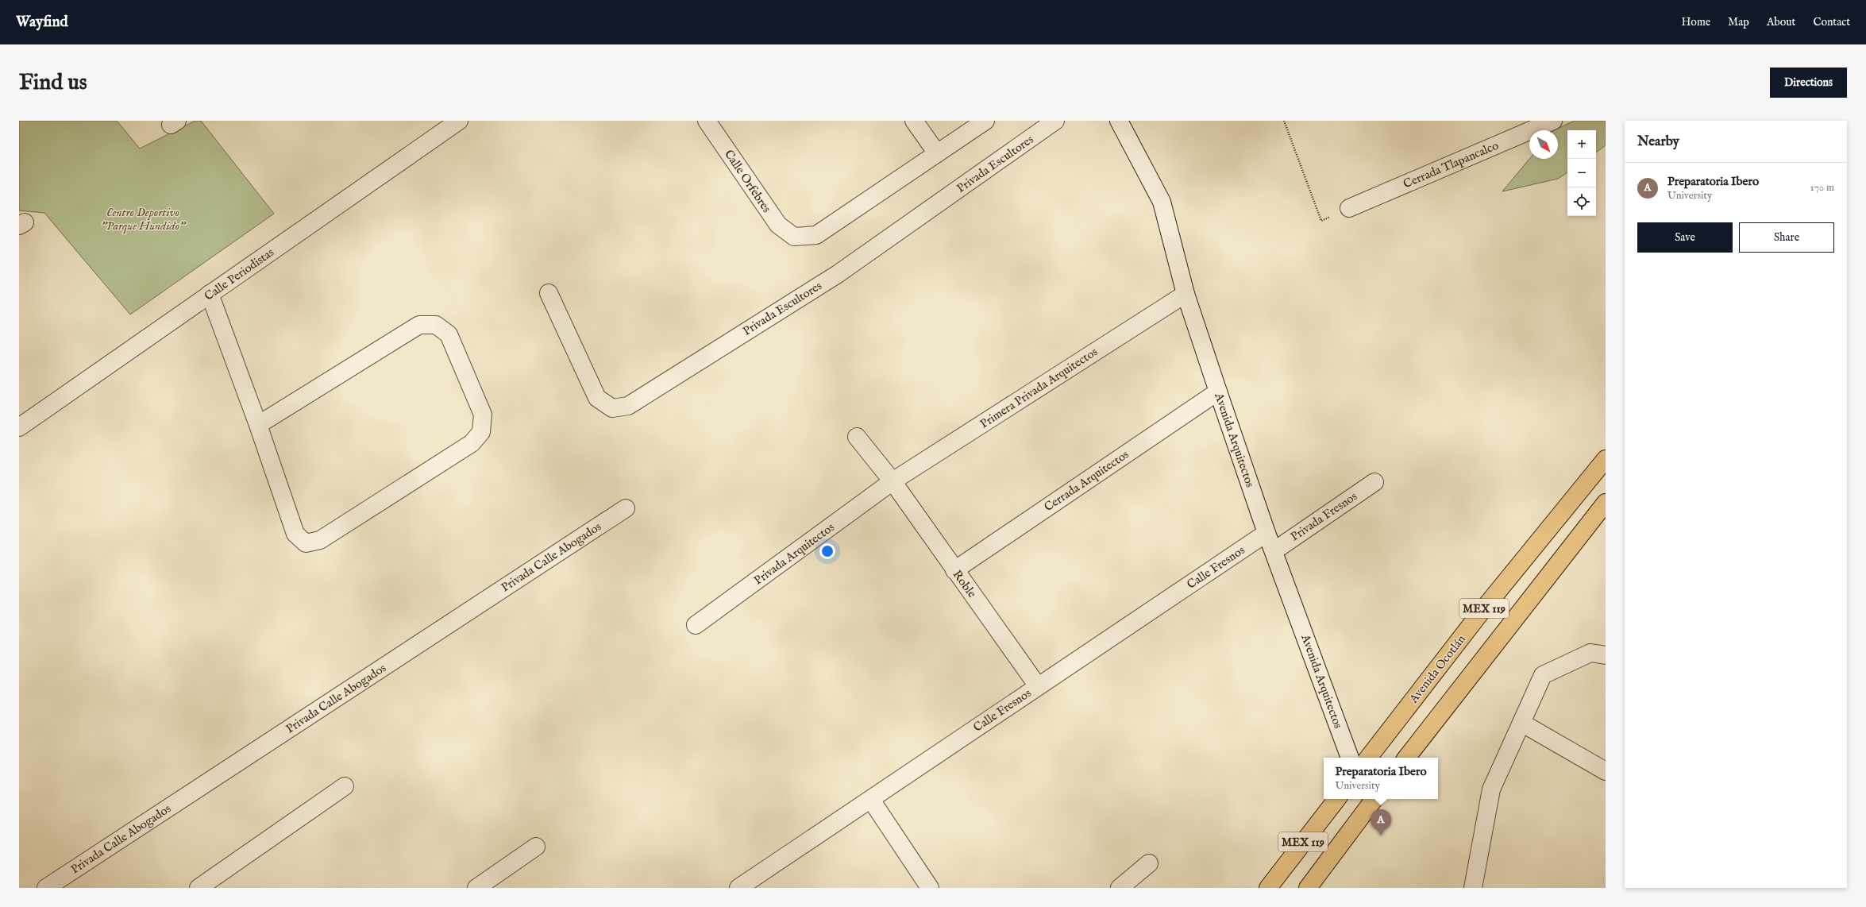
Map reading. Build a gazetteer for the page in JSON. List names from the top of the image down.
{
  "streets": {
    "main road": ["MEX 119", "Avenida Ocotlán"],
    "street": [
      "Privada Escultores",
      "Cerrada Tlapancalco",
      "Calle Orfebres",
      "Calle Periodistas",
      "Primera Privada Arquitectos",
      "Avenida Arquitectos",
      "Cerrada Arquitectos",
      "Privada Fresnos",
      "Privada Arquitectos",
      "Privada Calle Abogados",
      "Calle Fresnos",
      "Roble"
    ]
  },
  "crossings": [
    ["Primera Privada Arquitectos", "Avenida Arquitectos"],
    ["Primera Privada Arquitectos", "Privada Arquitectos"],
    ["Primera Privada Arquitectos", "Roble"],
    ["Avenida Arquitectos", "Cerrada Arquitectos"],
    ["Avenida Arquitectos", "Privada Fresnos"],
    ["Avenida Arquitectos", "Calle Fresnos"],
    ["Cerrada Arquitectos", "Roble"],
    ["Privada Arquitectos", "Roble"],
    ["Calle Fresnos", "Roble"]
  ],
  "parks": ["Centro Deportivo \"Parque Hundido\""],
  "north": "bottom right",
  "page": {
    "header": "Wayfind",
    "nav": [
      "Home",
      "Map",
      "About",
      "Contact"
    ],
    "buttons": [
      "Directions",
      ["Save", "Share"]
    ],
    "title": "Find us",
    "heading": "Nearby",
    "map_buttons": ["+", "−"],
    "list": [
      {
        "mark": "A",
        "name": "Preparatoria Ibero",
        "note": "University",
        "value": "170 m"
      }
    ],
    "popup": ["Preparatoria Ibero", "University"],
    "pins": "A"
  }
}
